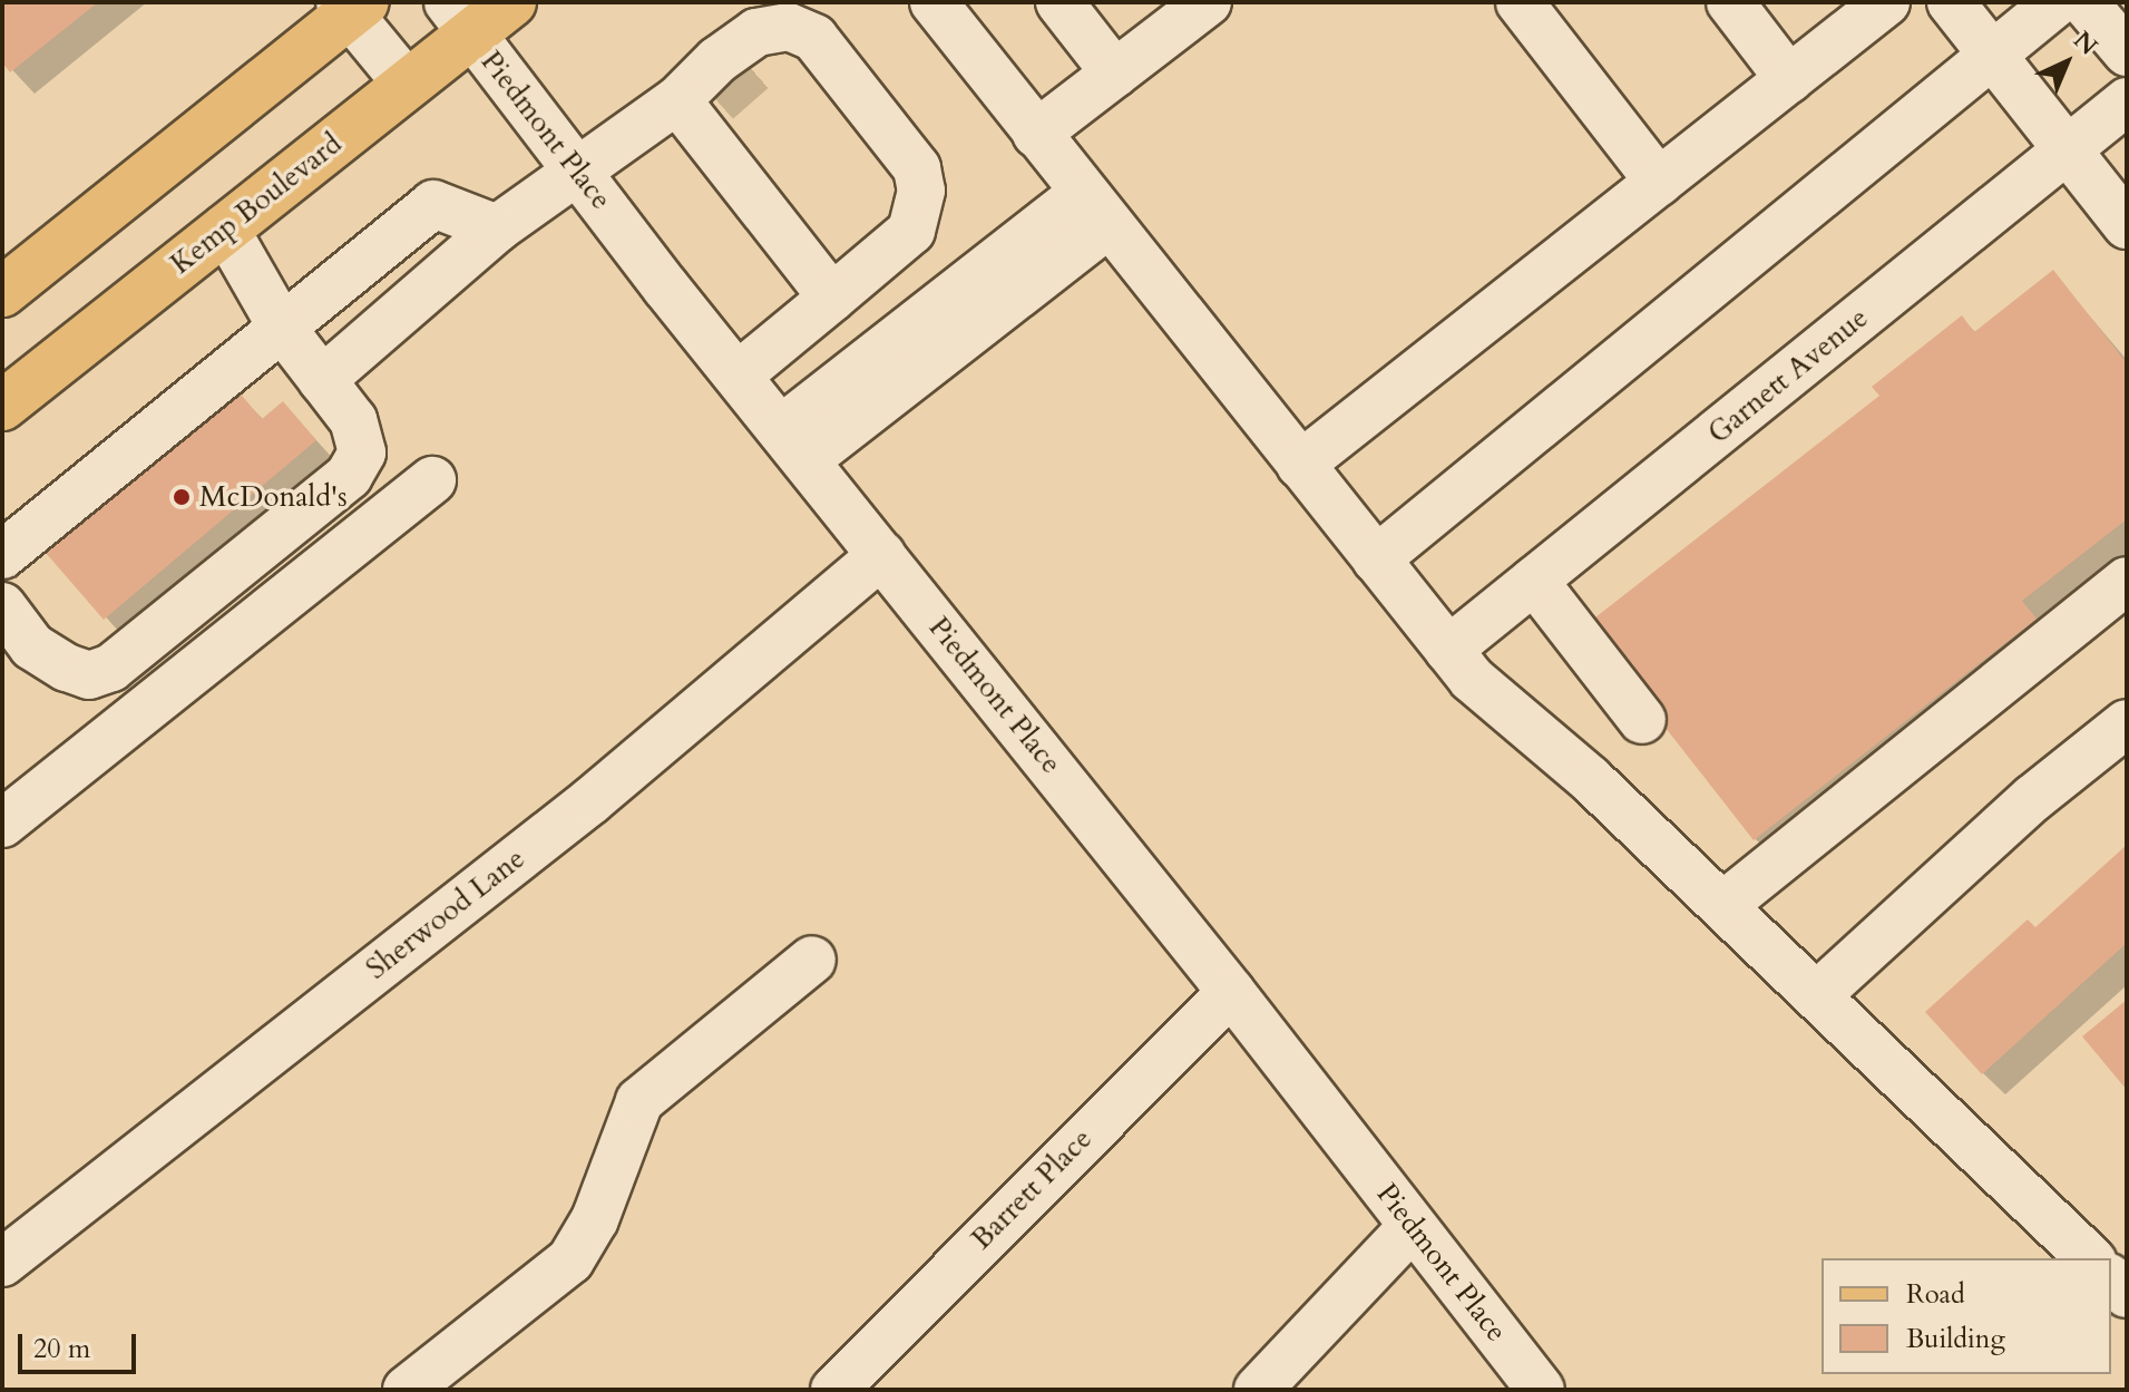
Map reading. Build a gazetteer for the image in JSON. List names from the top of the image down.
{
  "streets": {
    "main road": ["Kemp Boulevard"],
    "street": [
      "Piedmont Place",
      "Garnett Avenue",
      "Sherwood Lane",
      "Barrett Place"
    ]
  },
  "crossings": [
    ["Piedmont Place", "Kemp Boulevard"],
    ["Piedmont Place", "Sherwood Lane"],
    ["Piedmont Place", "Barrett Place"]
  ],
  "places": ["McDonald's"],
  "legend": ["Road", "Building"],
  "scale_bar": "20 m",
  "north": "top right"
}
